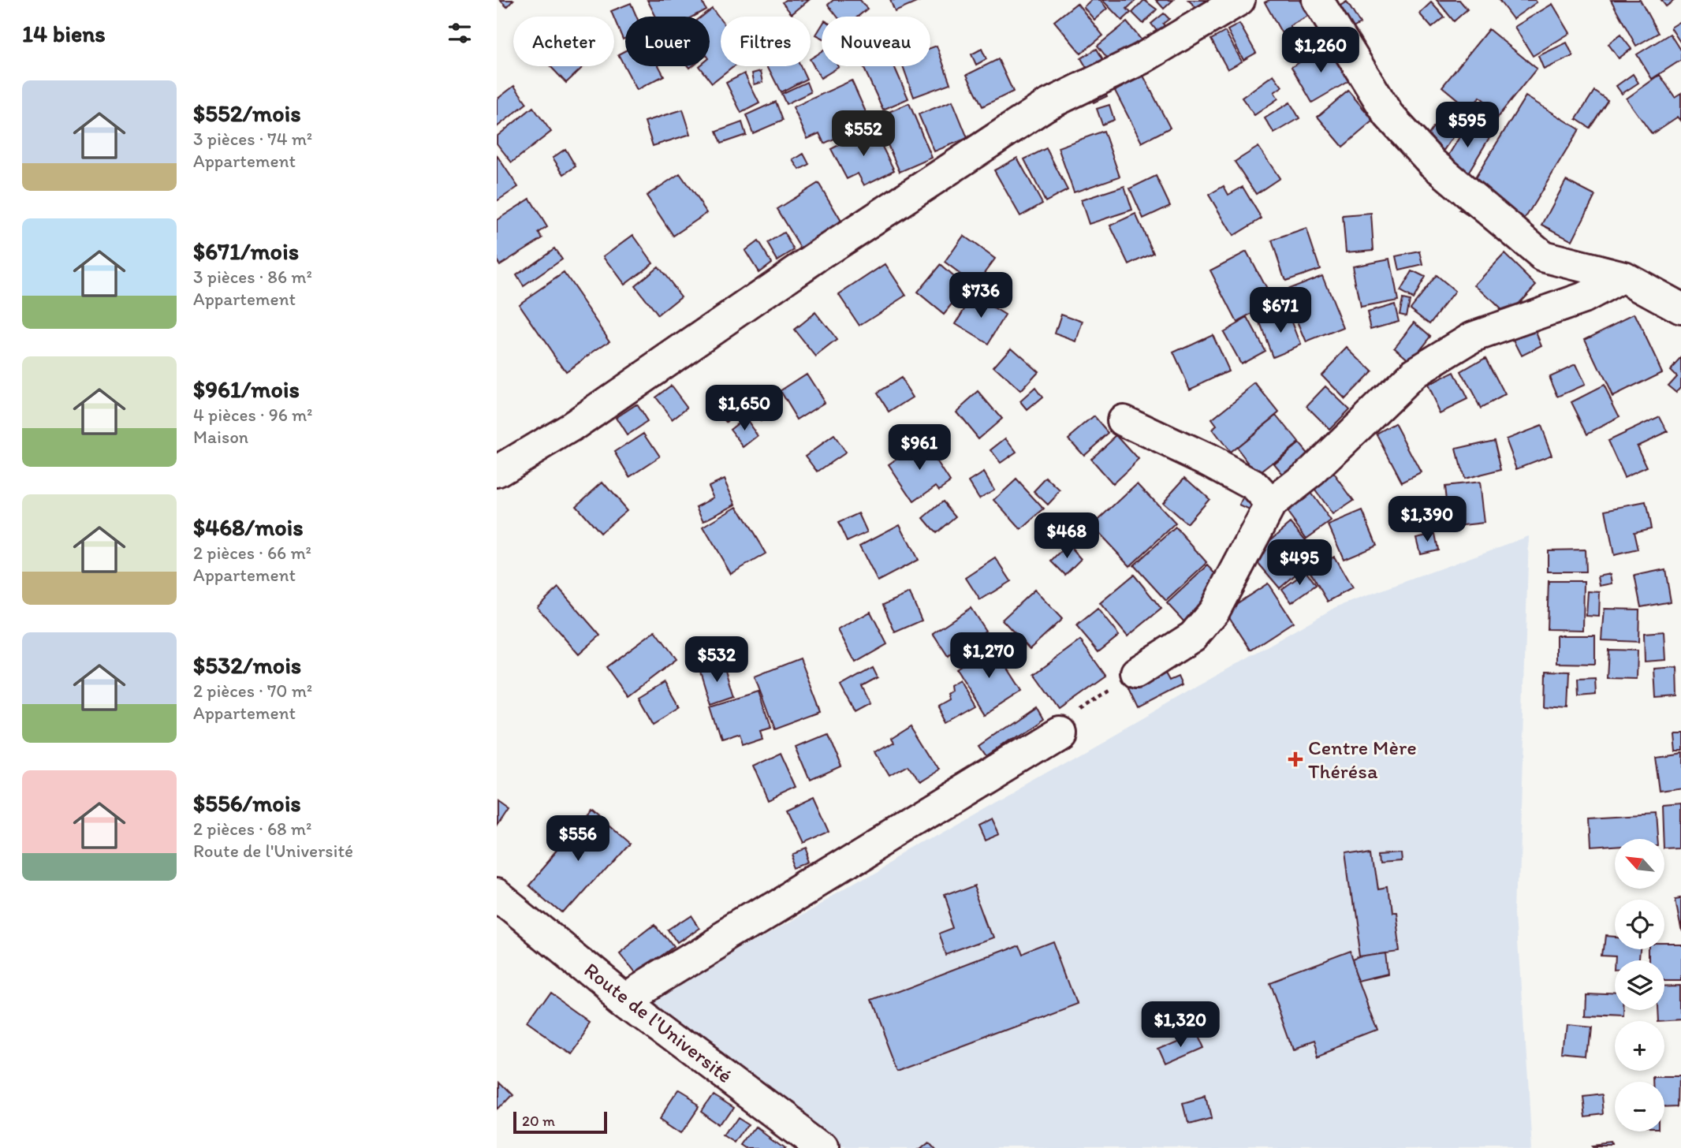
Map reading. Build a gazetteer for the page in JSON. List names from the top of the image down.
{
  "streets": {
    "street": ["Route de l'Université"]
  },
  "places": {
    "health": ["Centre Mère Thérésa"]
  },
  "scale_bar": "20 m",
  "north": "top left",
  "page": {
    "heading": "14 biens",
    "chip": [
      "Acheter",
      "Louer",
      "Filtres",
      "Nouveau"
    ],
    "price": [
      "$1,260",
      "$595",
      "$552",
      "$736",
      "$671",
      "$1,650",
      "$961",
      "$1,390",
      "$468",
      "$495",
      "$1,270",
      "$532",
      "$556",
      "$1,320"
    ],
    "list": [
      {
        "name": "$552/mois",
        "note": "3 pièces · 74 m² · Appartement"
      },
      {
        "name": "$671/mois",
        "note": "3 pièces · 86 m² · Appartement"
      },
      {
        "name": "$961/mois",
        "note": "4 pièces · 96 m² · Maison"
      },
      {
        "name": "$468/mois",
        "note": "2 pièces · 66 m² · Appartement"
      },
      {
        "name": "$532/mois",
        "note": "2 pièces · 70 m² · Appartement"
      },
      {
        "name": "$556/mois",
        "note": "2 pièces · 68 m² · Route de l'Université"
      }
    ],
    "map_buttons": ["+", "−"],
    "scale": "20 m"
  }
}
